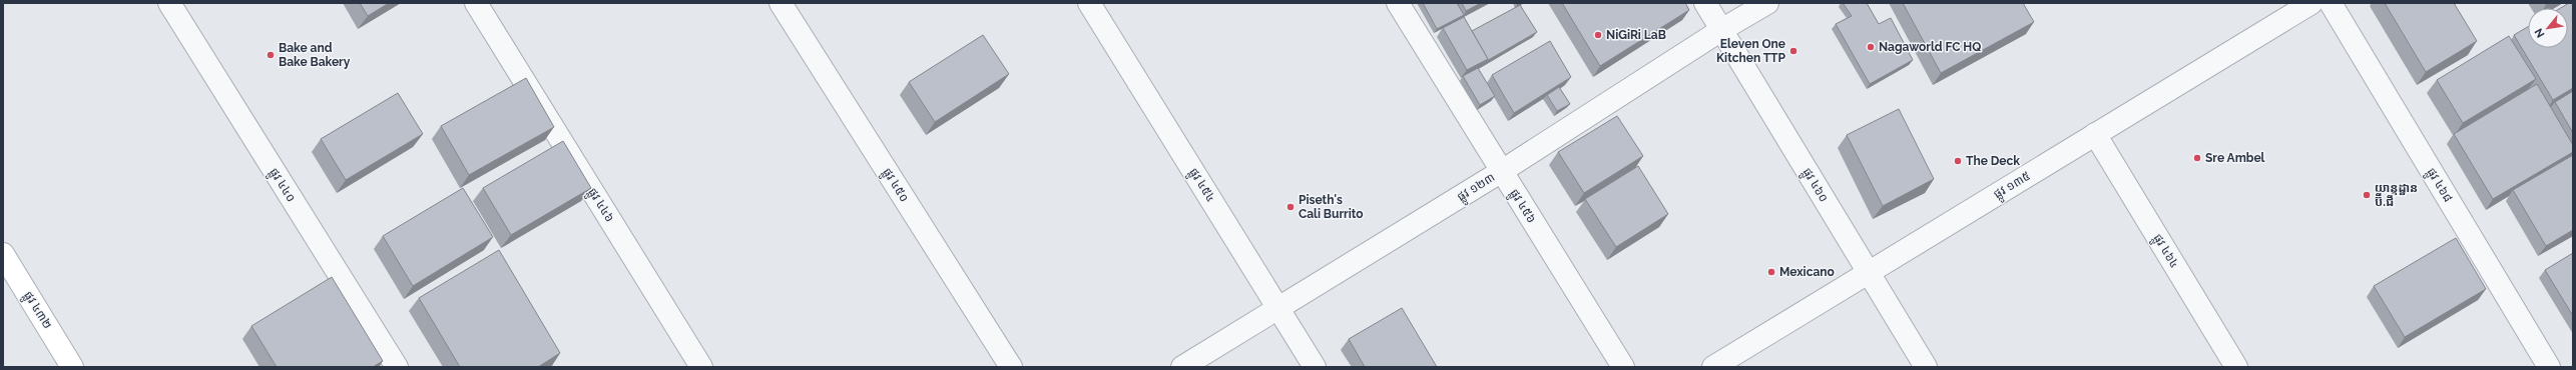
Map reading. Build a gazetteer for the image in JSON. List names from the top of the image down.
{
  "streets": {
    "street": [
      "ផ្លូវ ៤៤០",
      "ផ្លូវ ៤៥០",
      "ផ្លូវ ៤៥៤",
      "ផ្លូវ ៤៦០",
      "ផ្លូវ ១៣៥",
      "ផ្លូវ ៤៦៨",
      "ផ្លូវ ១២៣",
      "ផ្លូវ ៤៤៦",
      "ផ្លូវ ៤៥៦",
      "ផ្លូវ ៤៦៤",
      "ផ្លូវ ៤៣២"
    ]
  },
  "crossings": [
    ["ផ្លូវ ៤៥៤", "ផ្លូវ ១២៣"],
    ["ផ្លូវ ៤៦០", "ផ្លូវ ១៣៥"],
    ["ផ្លូវ ៤៦០", "ផ្លូវ ១២៣"],
    ["ផ្លូវ ១៣៥", "ផ្លូវ ៤៦៤"],
    ["ផ្លូវ ១២៣", "ផ្លូវ ៤៥៦"]
  ],
  "places": [
    "NiGiRi LaB",
    "Nagaworld FC HQ",
    "Eleven One Kitchen TTP",
    "Bake and Bake Bakery",
    "Sre Ambel",
    "The Deck",
    "យាន្ដដ្ឋាន ប៊ី.ជី",
    "Piseth's Cali Burrito",
    "Mexicano"
  ],
  "north": "bottom left"
}
